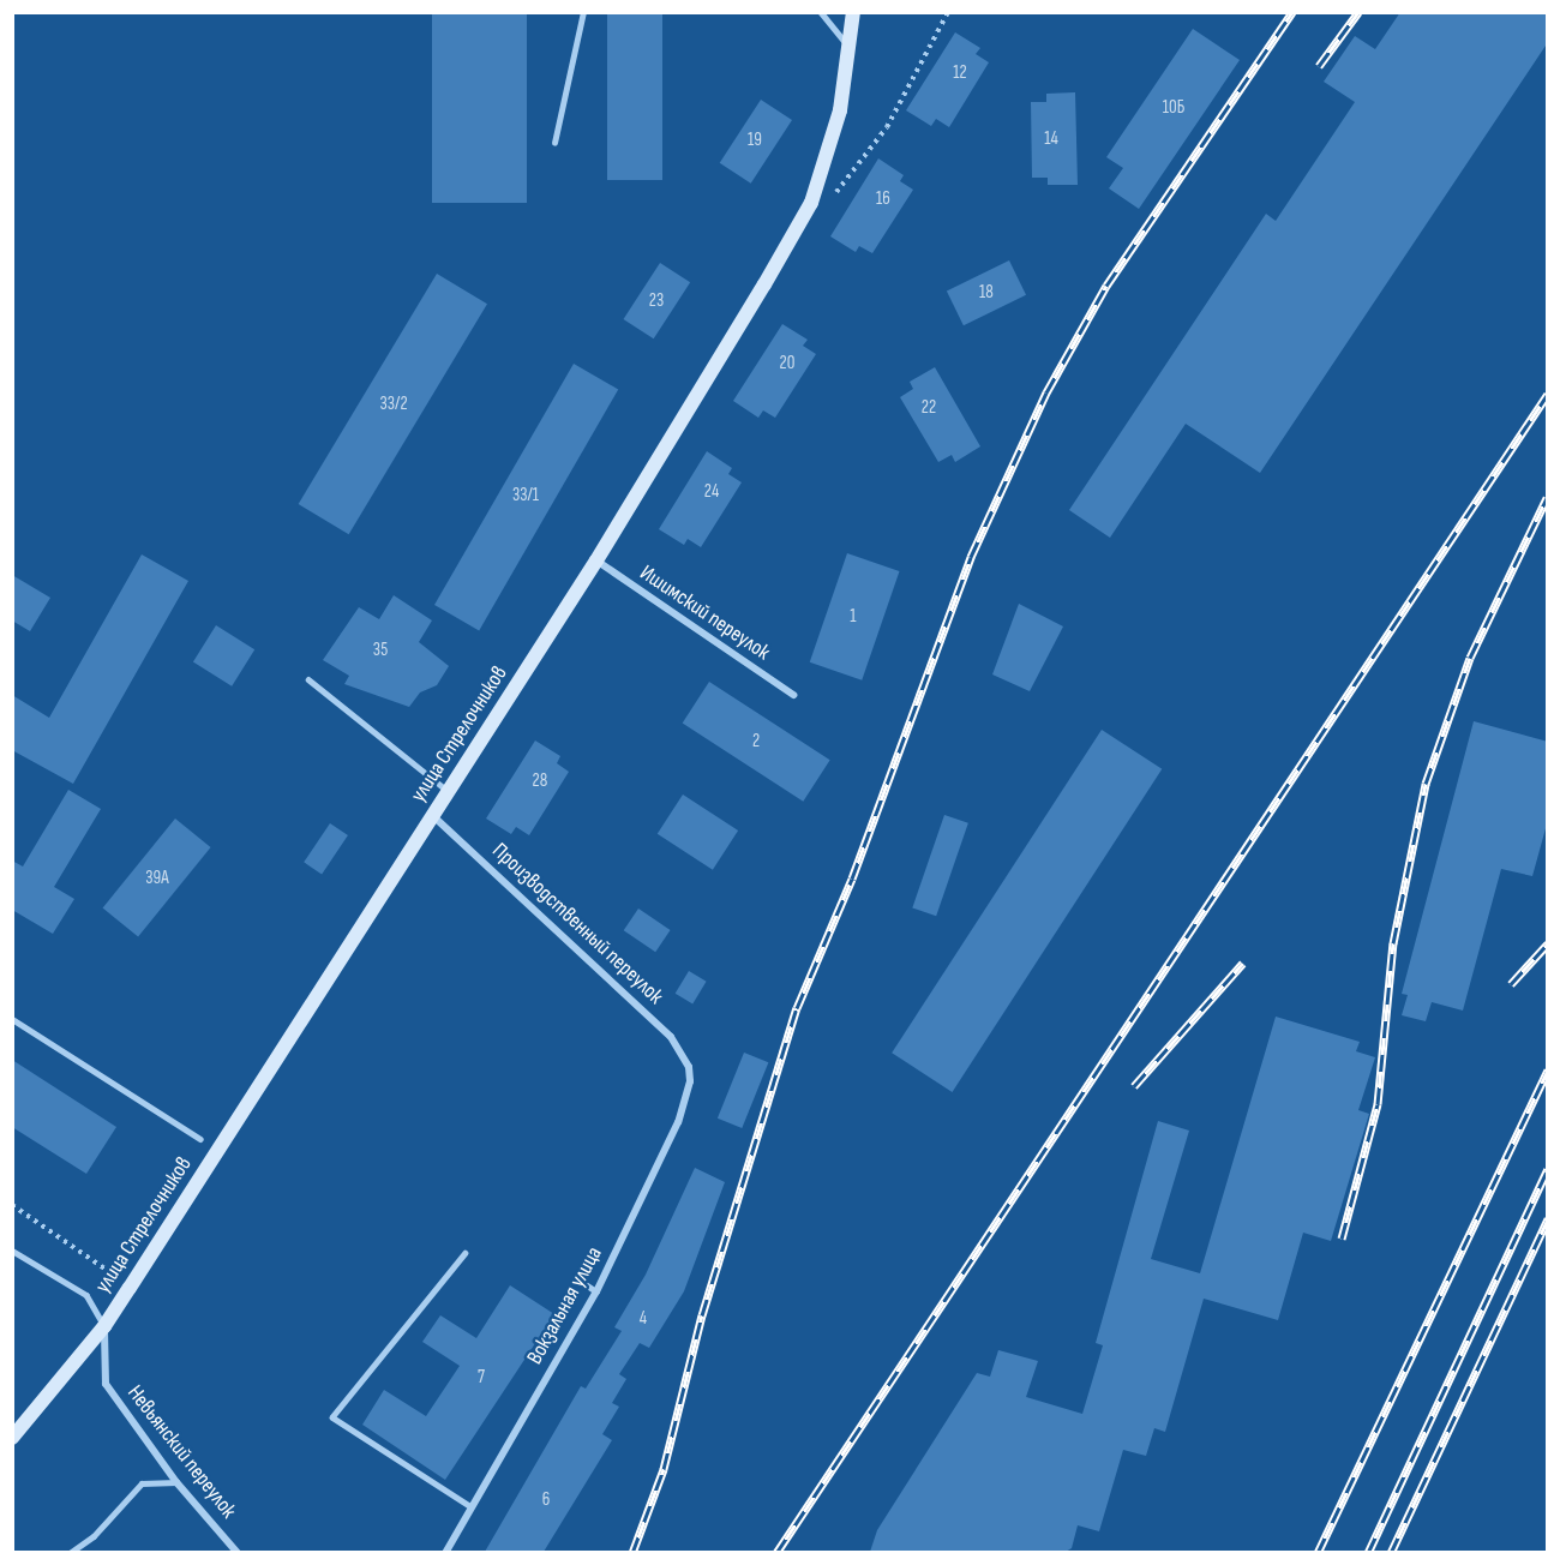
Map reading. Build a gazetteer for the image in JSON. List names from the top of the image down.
{
  "streets": {
    "main road": ["улица Стрелочников"],
    "street": [
      "Ишимский переулок",
      "Производственный переулок",
      "Вокзальная улица",
      "Невьянский переулок"
    ]
  },
  "crossings": [
    ["Ишимский переулок", "улица Стрелочников"],
    ["улица Стрелочников", "Производственный переулок"],
    ["улица Стрелочников", "Невьянский переулок"],
    ["Производственный переулок", "Вокзальная улица"]
  ],
  "house_numbers": [
    "12",
    "10Б",
    "14",
    "19",
    "16",
    "18",
    "23",
    "20",
    "33/2",
    "22",
    "24",
    "33/1",
    "1",
    "35",
    "2",
    "28",
    "39А",
    "4",
    "7",
    "6"
  ]
}
